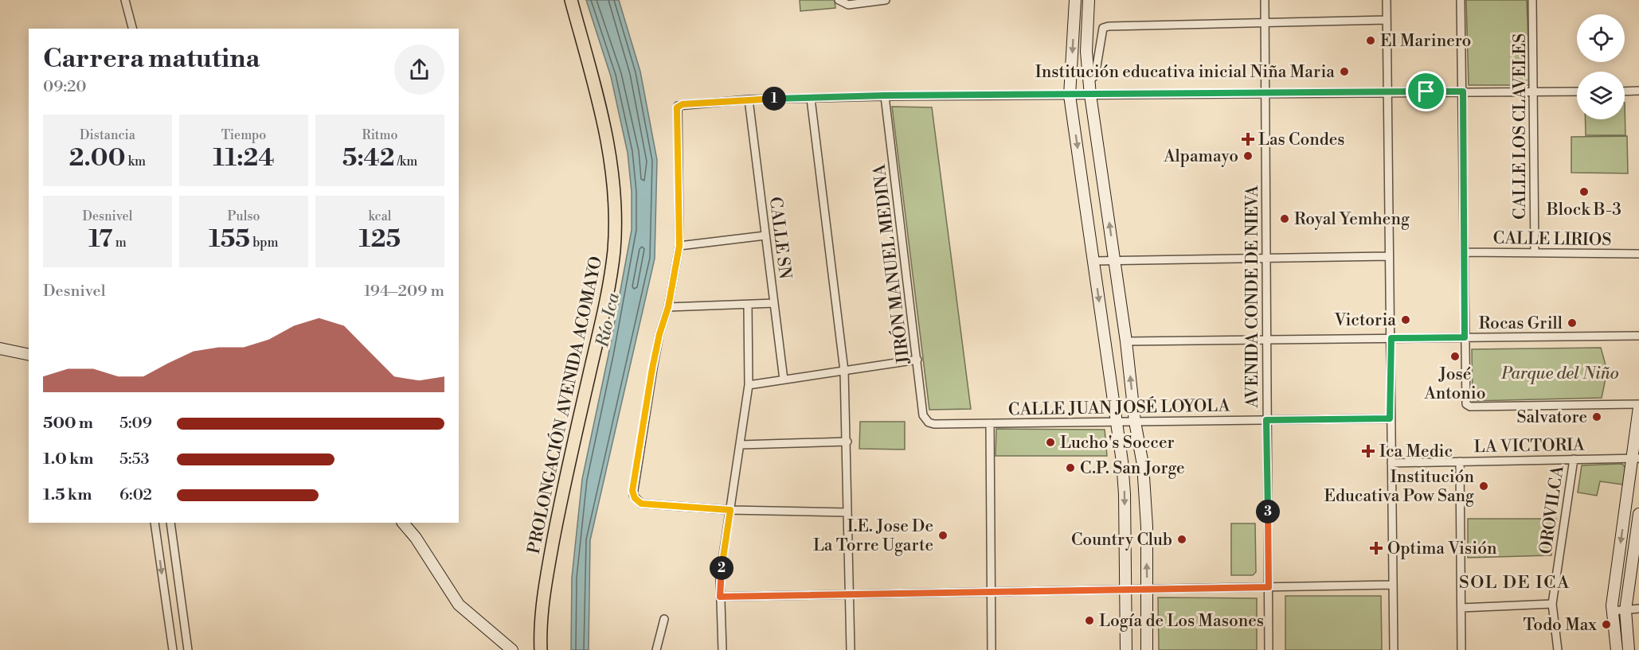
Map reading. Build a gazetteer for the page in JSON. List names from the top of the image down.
{
  "streets": {
    "main road": ["PROLONGACIÓN AVENIDA ACOMAYO"],
    "street": [
      "CALLE LOS CLAVELES",
      "CALLE SN",
      "CALLE LIRIOS",
      "JIRÓN MANUEL MEDINA",
      "AVENIDA CONDE DE NIEVA",
      "CALLE JUAN JOSÉ LOYOLA",
      "LA VICTORIA",
      "OROVILCA"
    ]
  },
  "crossings": [
    ["CALLE LOS CLAVELES", "CALLE LIRIOS"],
    ["JIRÓN MANUEL MEDINA", "CALLE JUAN JOSÉ LOYOLA"],
    ["AVENIDA CONDE DE NIEVA", "CALLE JUAN JOSÉ LOYOLA"],
    ["LA VICTORIA", "OROVILCA"]
  ],
  "districts": ["SOL DE ICA"],
  "water": ["Río Ica"],
  "parks": ["Parque del Niño"],
  "places": {
    "other": [
      "El Marinero",
      "Institución educativa inicial Niña Maria",
      "Alpamayo",
      "Block B-3",
      "Royal Yemheng",
      "Victoria",
      "Rocas Grill",
      "José Antonio",
      "Salvatore",
      "Lucho's Soccer",
      "C.P. San Jorge",
      "Institución Educativa Pow Sang",
      "I.E. Jose De La Torre Ugarte",
      "Country Club",
      "Logía de Los Masones",
      "Todo Max"
    ],
    "health": ["Las Condes", "Ica Medic", "Optima Visión"]
  },
  "page": {
    "heading": ["Carrera matutina", "09:20"],
    "pins": ["1", "3", "2"],
    "stats": [
      ["Distancia", "2.00 km"],
      ["Tiempo", "11:24"],
      ["Ritmo", "5:42 /km"],
      ["Desnivel", "17 m"],
      ["Pulso", "155 bpm"],
      ["kcal", "125"]
    ],
    "chart": ["Desnivel", "194–209 m"],
    "list": [
      {
        "name": "500 m",
        "note": "5:09"
      },
      {
        "name": "1.0 km",
        "note": "5:53"
      },
      {
        "name": "1.5 km",
        "note": "6:02"
      }
    ]
  }
}
